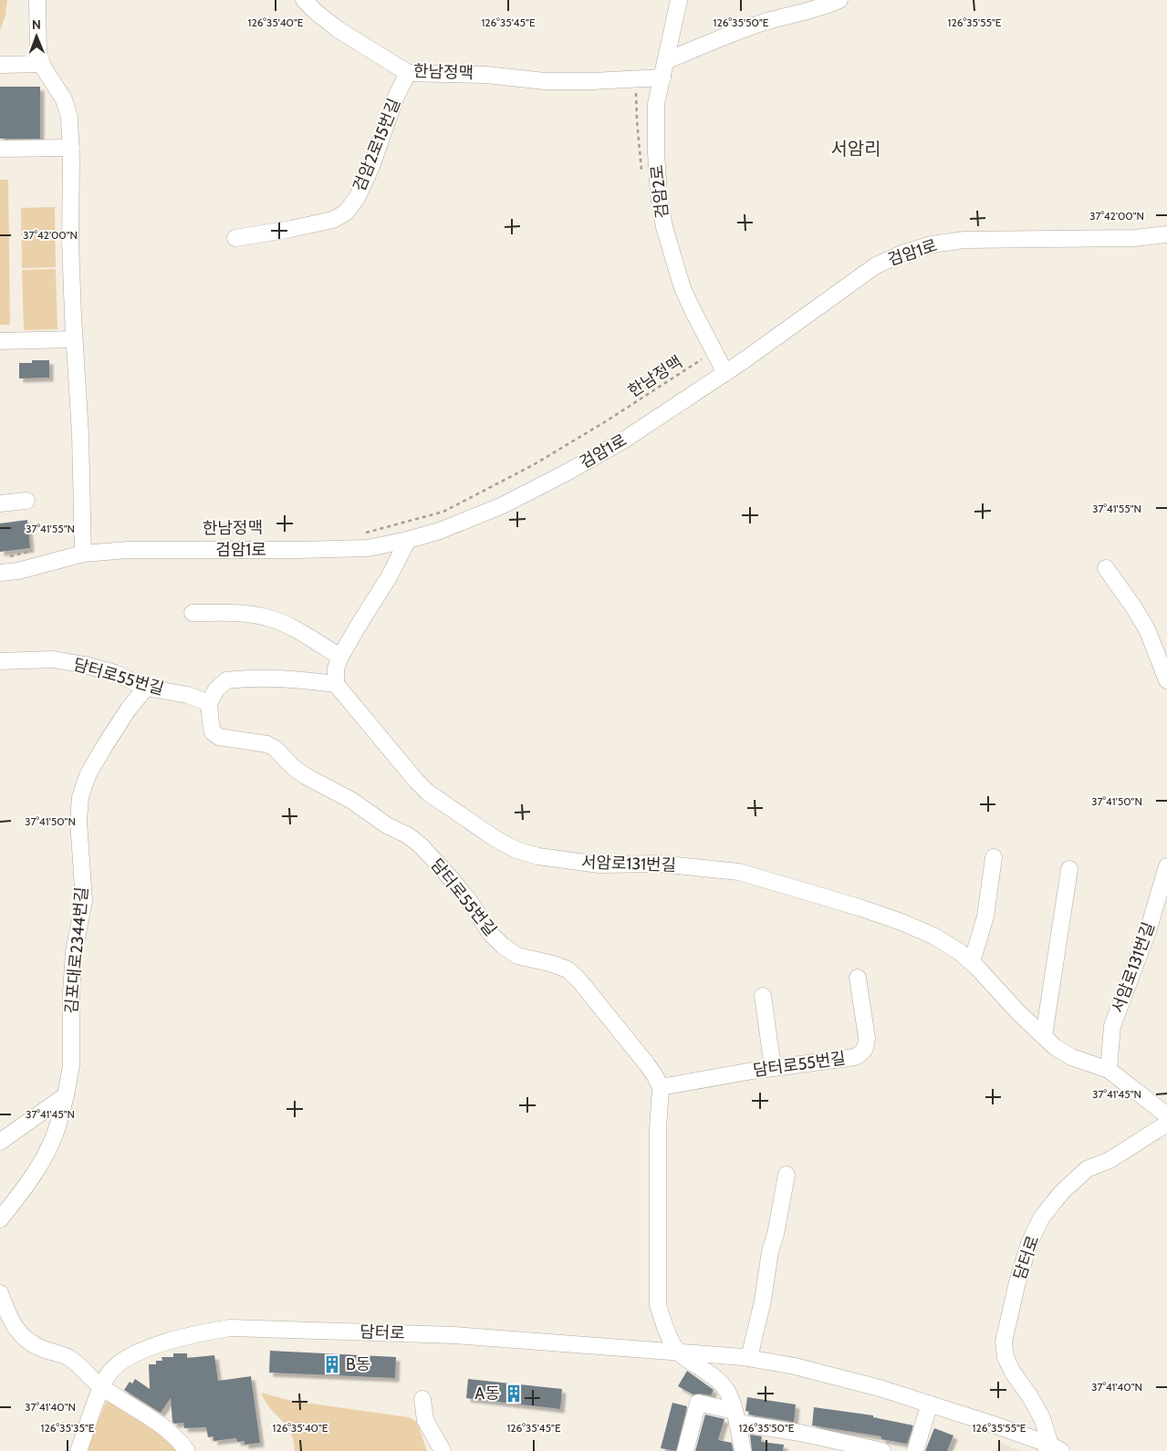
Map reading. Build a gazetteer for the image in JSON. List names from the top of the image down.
{
  "streets": {
    "street": [
      "검암2로15번길",
      "검암2로",
      "검암1로",
      "담터로55번길",
      "서암로131번길",
      "김포대로2344번길",
      "담터로"
    ],
    "path": ["한남정맥"]
  },
  "crossings": [
    ["검암2로", "검암1로"],
    ["담터로55번길", "김포대로2344번길"]
  ],
  "districts": ["서암리"],
  "places": {
    "building": ["B동", "A동"]
  },
  "north": "top",
  "coordinates": [
    "126°35'40\"E",
    "126°35'45\"E",
    "126°35'50\"E",
    "126°35'55\"E",
    "37°42'00\"N",
    "37°41'55\"N",
    "37°41'50\"N",
    "37°41'45\"N",
    "37°41'40\"N",
    "126°35'35\"E"
  ]
}
